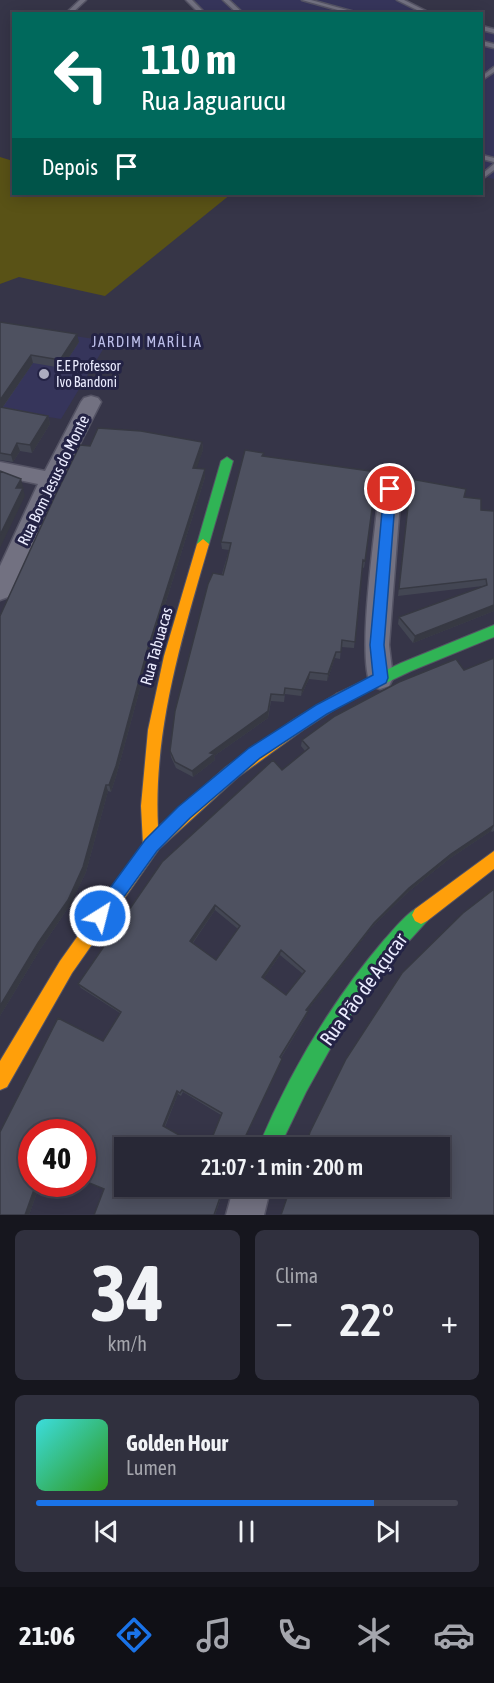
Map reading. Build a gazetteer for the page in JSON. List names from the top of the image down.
{
  "streets": {
    "street": ["Rua Bom Jesus do Monte", "Rua Tabuacas", "Rua Pão de Açucar"]
  },
  "districts": ["JARDIM MARÍLIA"],
  "places": ["E.E Professor Ivo Bandoni"],
  "page": {
    "turn": ["110 m", "Rua Jaguarucu"],
    "then": "Depois",
    "limit": "40",
    "trip": "21:07 · 1 min · 200 m",
    "tile": [
      ["34", "km/h"],
      "Clima"
    ],
    "heat": ["−", "22°", "+"],
    "song": ["Golden Hour", "Lumen"],
    "tabs": "21:06"
  }
}
